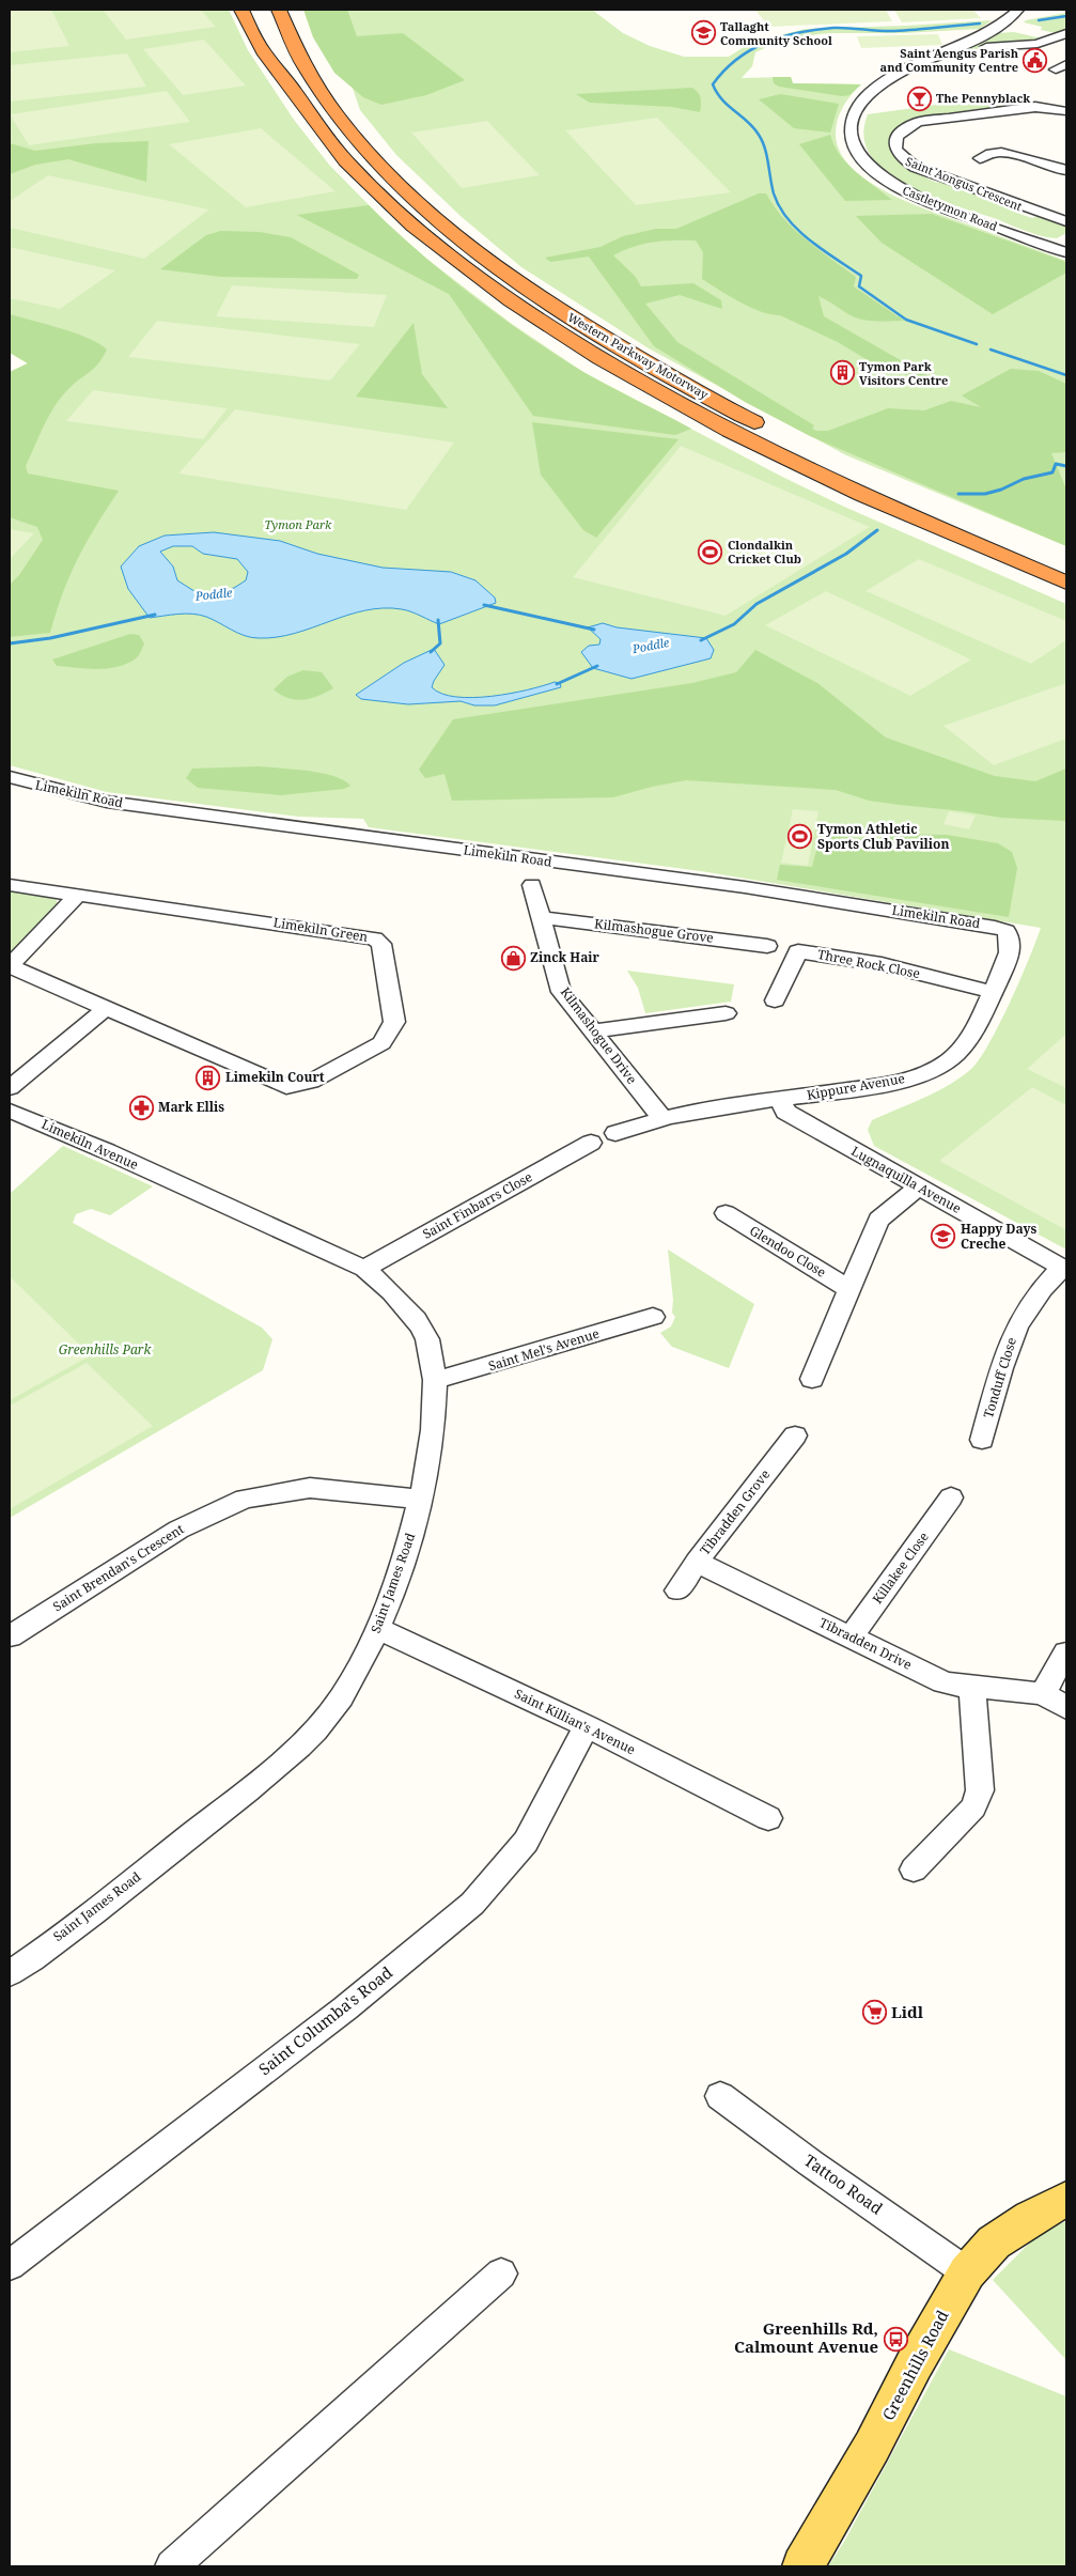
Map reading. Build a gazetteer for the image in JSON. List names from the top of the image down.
{
  "streets": {
    "highway": ["Western Parkway Motorway"],
    "main road": ["Greenhills Road"],
    "street": [
      "Saint Aongus Crescent",
      "Castletymon Road",
      "Limekiln Road",
      "Limekiln Green",
      "Kilmashogue Grove",
      "Three Rock Close",
      "Kilmashogue Drive",
      "Kippure Avenue",
      "Limekiln Avenue",
      "Lugnaquilla Avenue",
      "Saint Finbarrs Close",
      "Glendoo Close",
      "Saint Mel's Avenue",
      "Tonduff Close",
      "Tibradden Grove",
      "Saint Brendan's Crescent",
      "Killakee Close",
      "Saint James Road",
      "Tibradden Drive",
      "Saint Killian's Avenue",
      "Saint Columba's Road",
      "Tattoo Road"
    ]
  },
  "crossings": [
    ["Limekiln Road", "Kippure Avenue"],
    ["Kilmashogue Grove", "Kilmashogue Drive"],
    ["Three Rock Close", "Kippure Avenue"],
    ["Kilmashogue Drive", "Kippure Avenue"],
    ["Kippure Avenue", "Lugnaquilla Avenue"],
    ["Limekiln Avenue", "Saint James Road"],
    ["Lugnaquilla Avenue", "Tonduff Close"],
    ["Saint Finbarrs Close", "Saint James Road"],
    ["Saint Mel's Avenue", "Saint James Road"],
    ["Tibradden Grove", "Tibradden Drive"],
    ["Saint Brendan's Crescent", "Saint James Road"],
    ["Killakee Close", "Tibradden Drive"],
    ["Saint James Road", "Saint Killian's Avenue"],
    ["Saint Killian's Avenue", "Saint Columba's Road"],
    ["Tattoo Road", "Greenhills Road"]
  ],
  "water": ["Poddle"],
  "parks": ["Tymon Park", "Greenhills Park"],
  "places": {
    "school or university": ["Tallaght Community School", "Happy Days Creche"],
    "public building": ["Saint Aengus Parish and Community Centre"],
    "bar": ["The Pennyblack"],
    "building": ["Tymon Park Visitors Centre", "Limekiln Court"],
    "sports": ["Clondalkin Cricket Club", "Tymon Athletic Sports Club Pavilion"],
    "shop": ["Zinck Hair"],
    "pharmacy": ["Mark Ellis"],
    "supermarket": ["Lidl"],
    "bus stop": ["Greenhills Rd, Calmount Avenue"]
  }
}
